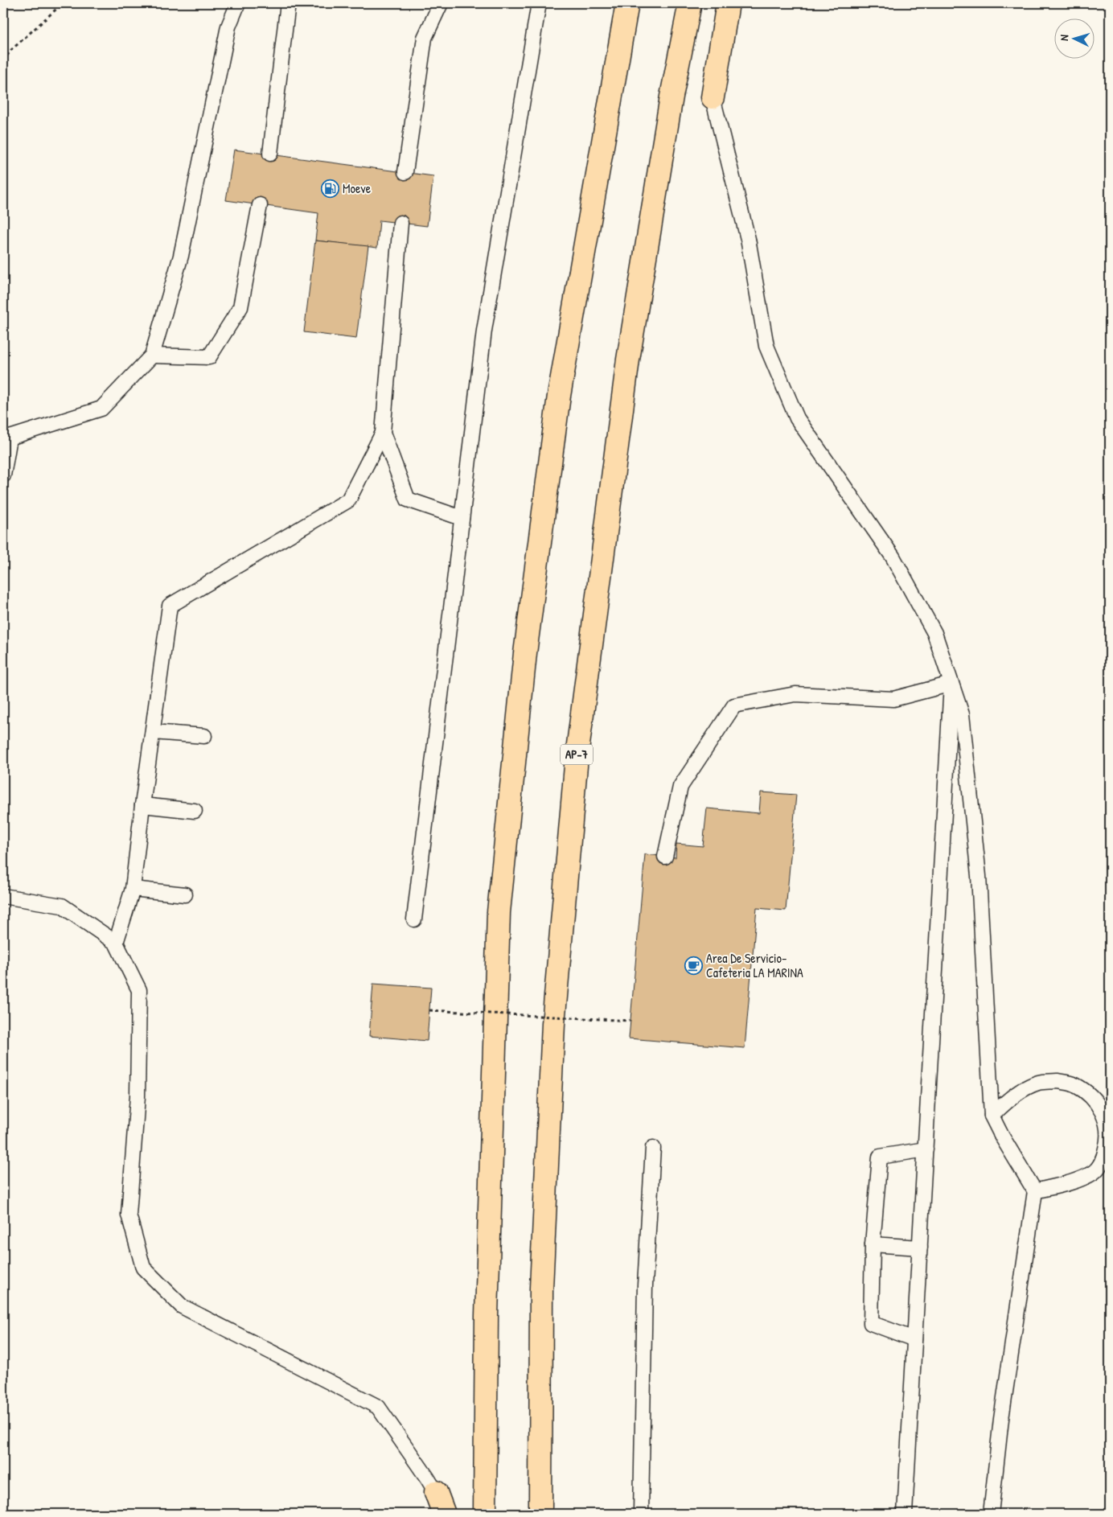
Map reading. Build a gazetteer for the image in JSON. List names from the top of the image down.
{
  "streets": {
    "highway": ["AP-7"]
  },
  "places": {
    "fuel station": ["Moeve"],
    "cafe": ["Area De Servicio- Cafeteria LA MARINA"]
  },
  "north": "left"
}
